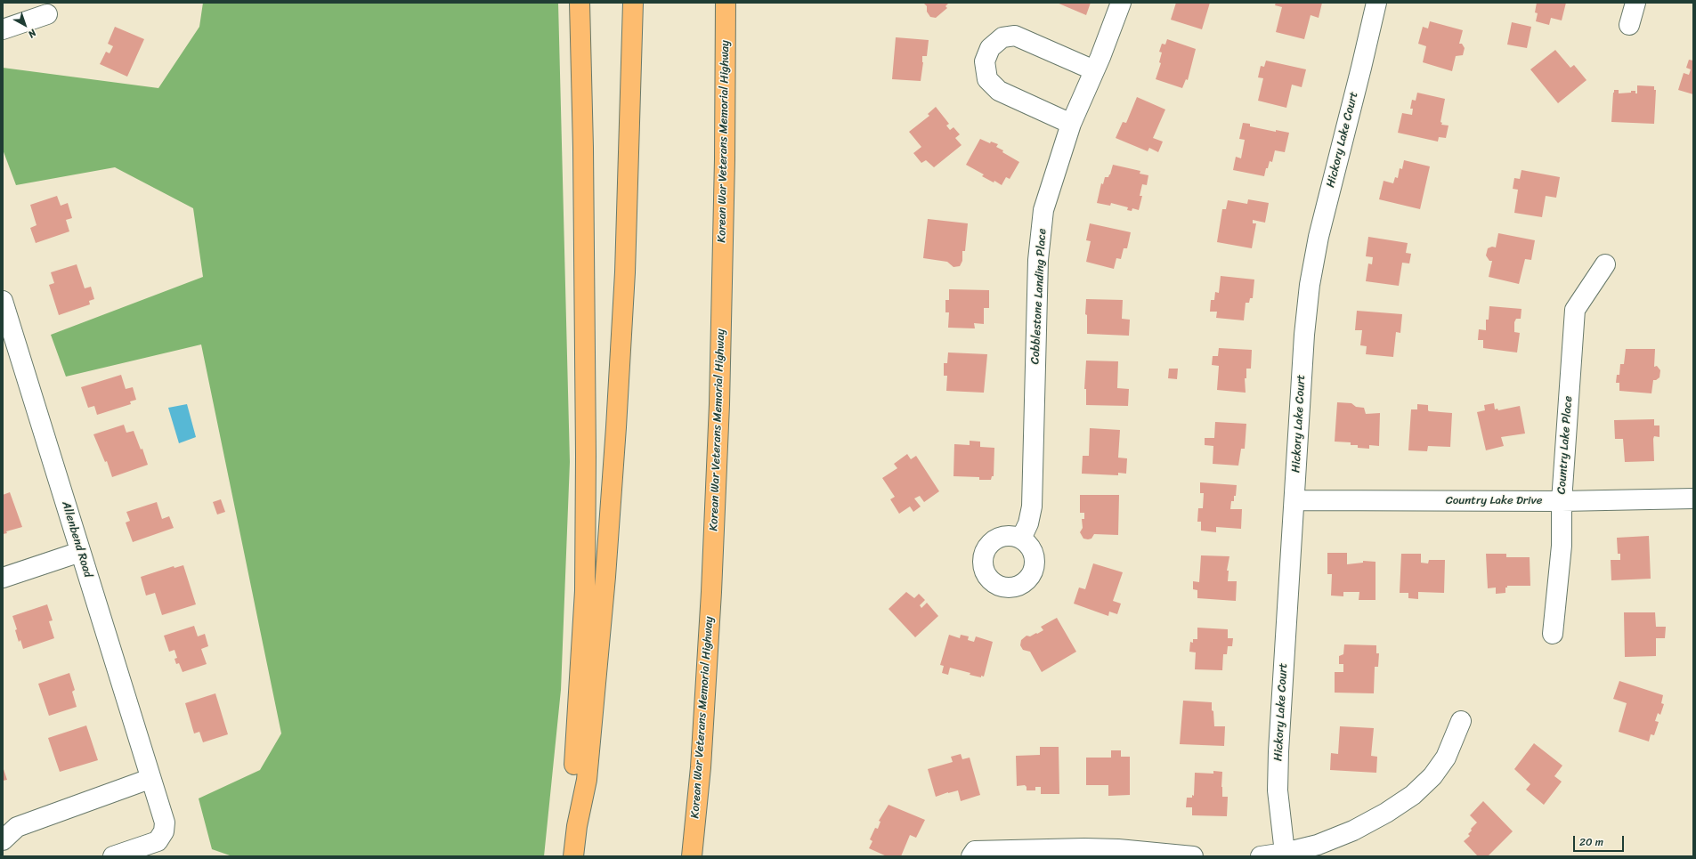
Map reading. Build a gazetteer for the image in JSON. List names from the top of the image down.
{
  "streets": {
    "highway": ["Korean War Veterans Memorial Highway"],
    "street": [
      "Hickory Lake Court",
      "Cobblestone Landing Place",
      "Country Lake Place",
      "Country Lake Drive",
      "Allenbend Road"
    ]
  },
  "crossings": [
    ["Hickory Lake Court", "Country Lake Drive"],
    ["Country Lake Place", "Country Lake Drive"]
  ],
  "scale_bar": "20 m",
  "north": "bottom right"
}
